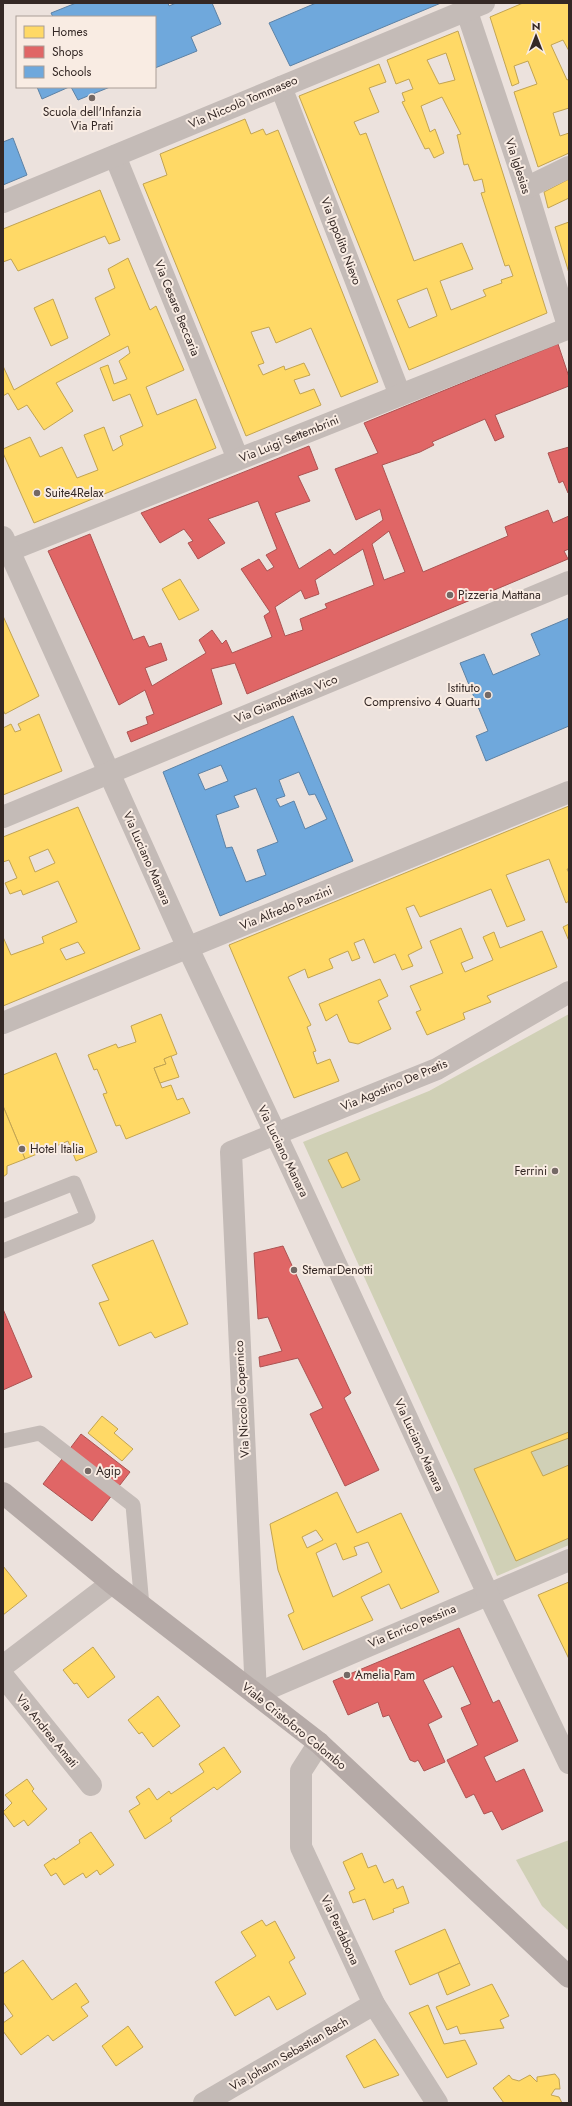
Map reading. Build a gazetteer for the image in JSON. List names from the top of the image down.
{
  "streets": {
    "main road": ["Viale Cristoforo Colombo"],
    "street": [
      "Via Niccolò Tommaseo",
      "Via Iglesias",
      "Via Ippolito Nievo",
      "Via Cesare Beccaria",
      "Via Luigi Settembrini",
      "Via Giambattista Vico",
      "Via Luciano Manara",
      "Via Alfredo Panzini",
      "Via Agostino De Pretis",
      "Via Niccolò Copernico",
      "Via Enrico Pessina",
      "Via Andrea Amati",
      "Via Perdabona",
      "Via Johann Sebastian Bach"
    ]
  },
  "crossings": [
    ["Via Niccolò Tommaseo", "Via Iglesias"],
    ["Via Niccolò Tommaseo", "Via Ippolito Nievo"],
    ["Via Niccolò Tommaseo", "Via Cesare Beccaria"],
    ["Via Iglesias", "Via Luigi Settembrini"],
    ["Via Ippolito Nievo", "Via Luigi Settembrini"],
    ["Via Cesare Beccaria", "Via Luigi Settembrini"],
    ["Via Luigi Settembrini", "Via Luciano Manara"],
    ["Via Giambattista Vico", "Via Luciano Manara"],
    ["Via Luciano Manara", "Via Alfredo Panzini"],
    ["Via Luciano Manara", "Via Agostino De Pretis"],
    ["Via Luciano Manara", "Via Niccolò Copernico"],
    ["Via Luciano Manara", "Via Enrico Pessina"],
    ["Via Agostino De Pretis", "Via Niccolò Copernico"],
    ["Via Niccolò Copernico", "Via Enrico Pessina"],
    ["Via Niccolò Copernico", "Viale Cristoforo Colombo"],
    ["Via Enrico Pessina", "Viale Cristoforo Colombo"],
    ["Viale Cristoforo Colombo", "Via Perdabona"],
    ["Via Perdabona", "Via Johann Sebastian Bach"]
  ],
  "places": [
    "Scuola dell'Infanzia Via Prati",
    "Suite4Relax",
    "Pizzeria Mattana",
    "Istituto Comprensivo 4 Quartu",
    "Hotel Italia",
    "Ferrini",
    "StemarDenotti",
    "Agip",
    "Amelia Pam"
  ],
  "legend": ["Homes", "Shops", "Schools"],
  "north": "top"
}
